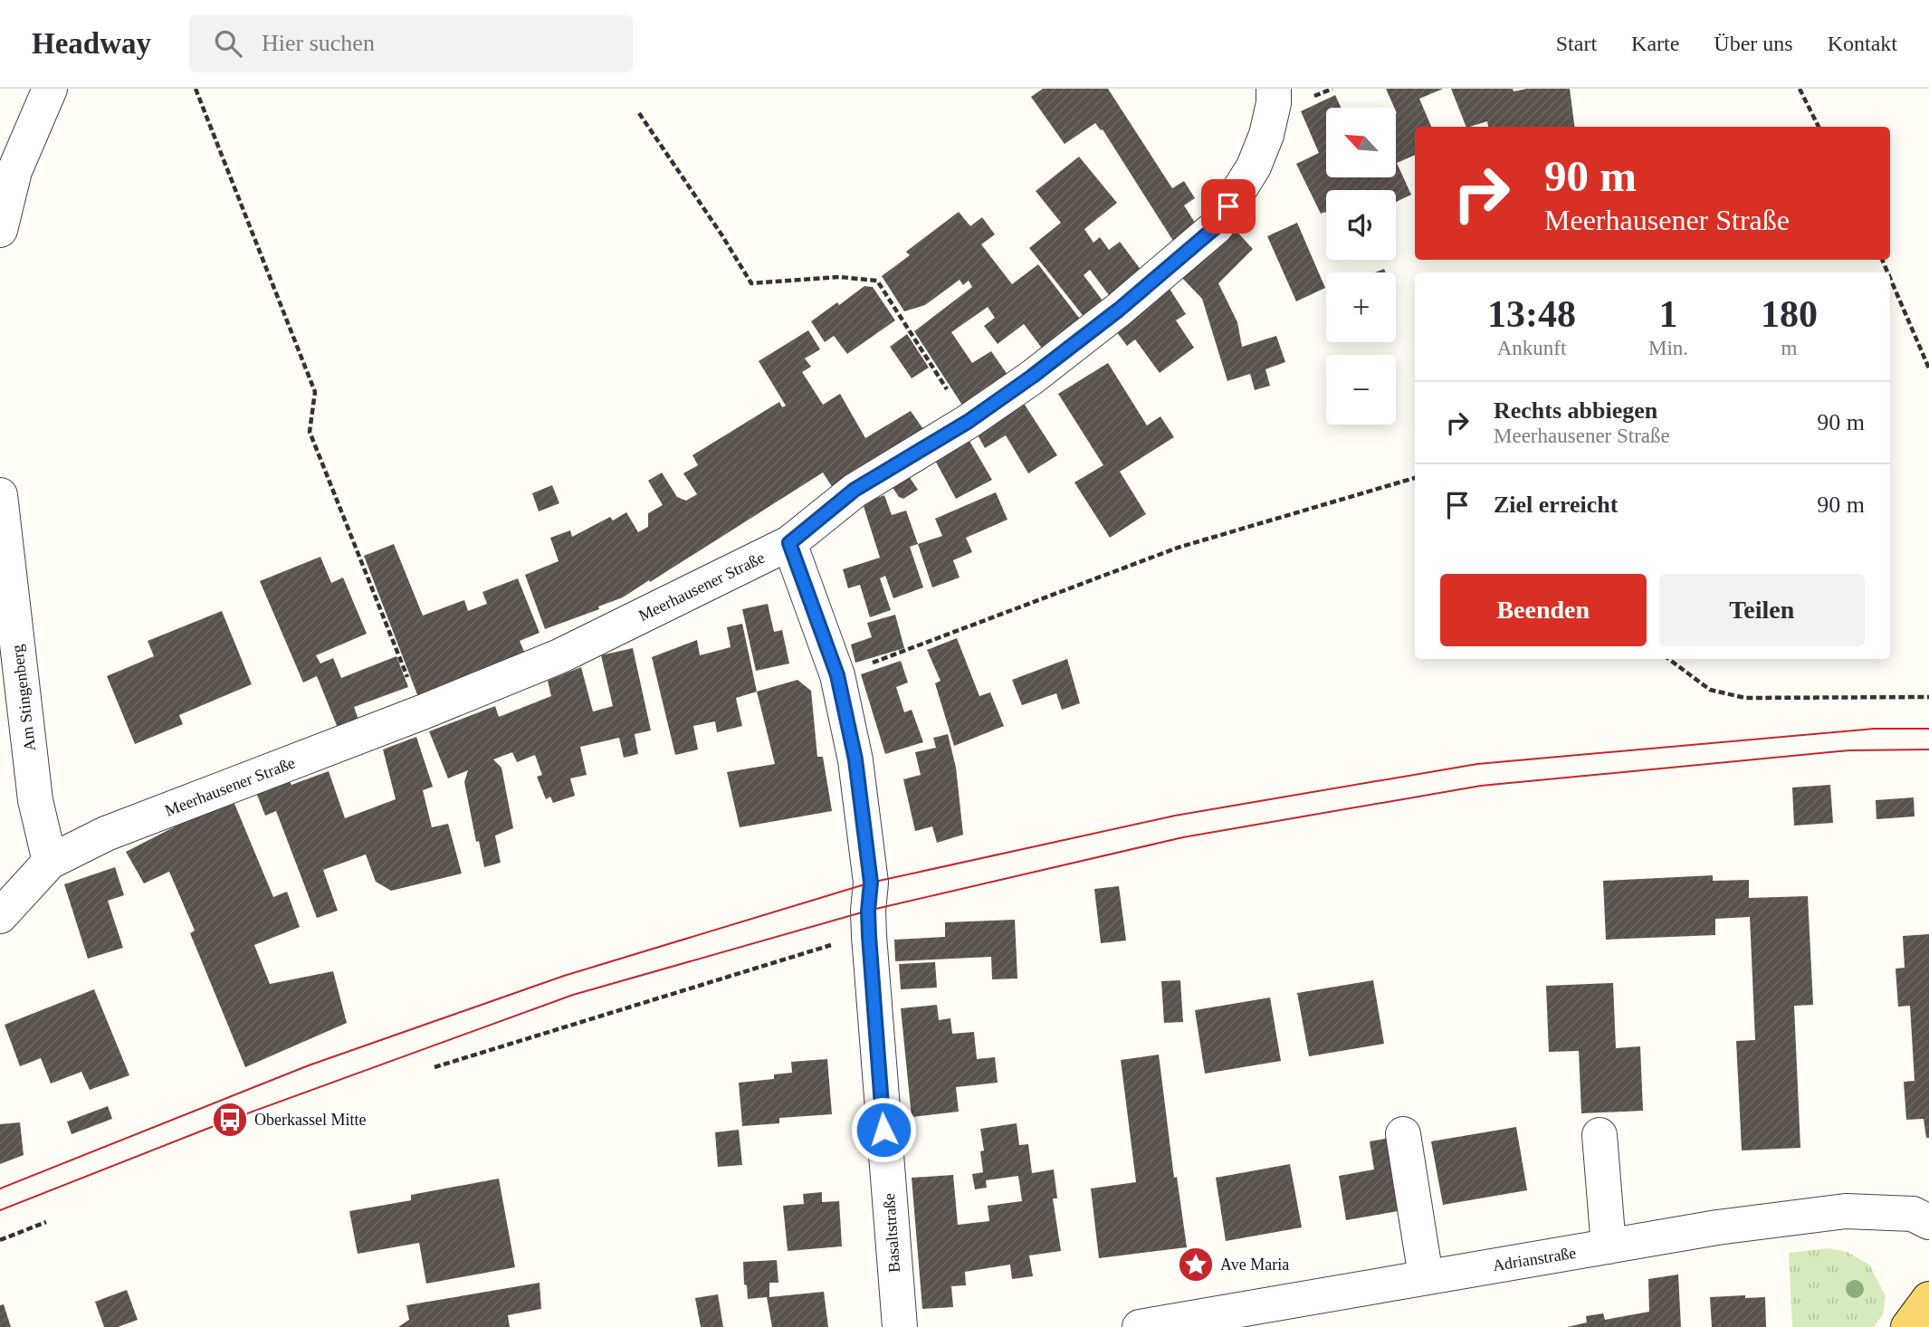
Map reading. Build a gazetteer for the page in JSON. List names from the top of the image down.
{
  "streets": {
    "street": [
      "Meerhausener Straße",
      "Am Stingenberg",
      "Basaltstraße",
      "Adrianstraße"
    ]
  },
  "crossings": [
    ["Meerhausener Straße", "Am Stingenberg"],
    ["Meerhausener Straße", "Basaltstraße"]
  ],
  "places": {
    "bus stop": ["Oberkassel Mitte"],
    "place": ["Ave Maria"]
  },
  "north": "top left",
  "page": {
    "header": "Headway",
    "search": "Hier suchen",
    "nav": [
      "Start",
      "Karte",
      "Über uns",
      "Kontakt"
    ],
    "map_buttons": ["+", "−"],
    "turn": ["90 m", "Meerhausener Straße"],
    "eta": [
      "13:48",
      "Ankunft",
      "1",
      "Min.",
      "180",
      "m"
    ],
    "list": [
      {
        "name": "Rechts abbiegen",
        "note": "Meerhausener Straße",
        "value": "90 m"
      },
      {
        "name": "Ziel erreicht",
        "value": "90 m"
      }
    ],
    "buttons": ["Beenden", "Teilen"]
  }
}
